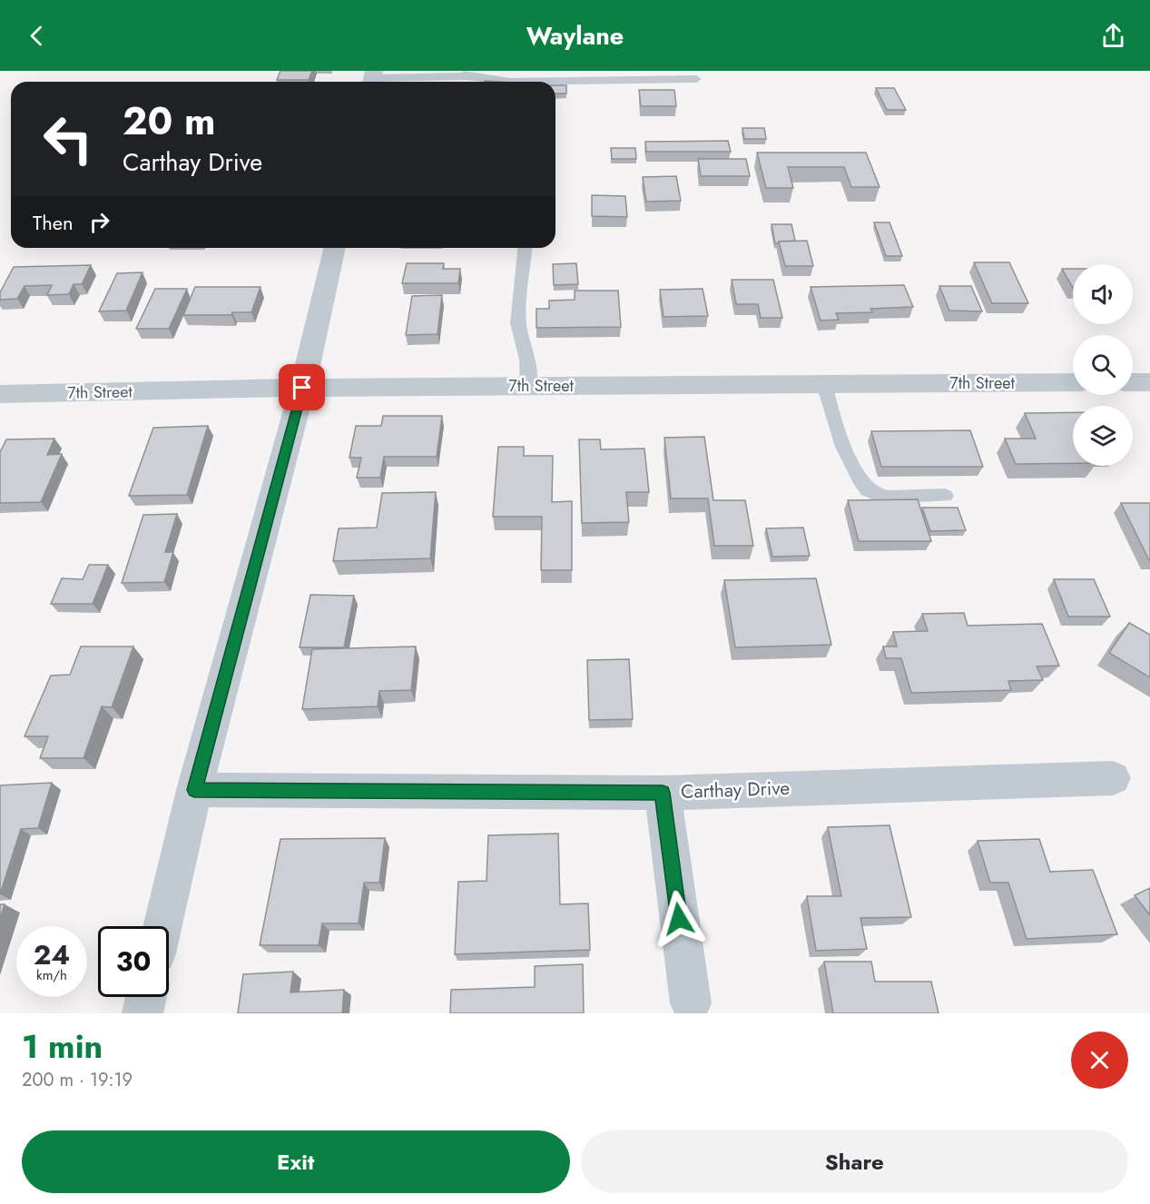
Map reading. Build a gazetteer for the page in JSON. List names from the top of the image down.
{
  "streets": {
    "street": ["7th Street", "Carthay Drive"]
  },
  "page": {
    "header": "Waylane",
    "turn": ["20 m", "Carthay Drive"],
    "then": "Then",
    "speed": "24 km/h",
    "limit": "30",
    "heading": ["1 min", "200 m · 19:19"],
    "buttons": ["Exit", "Share"]
  }
}
